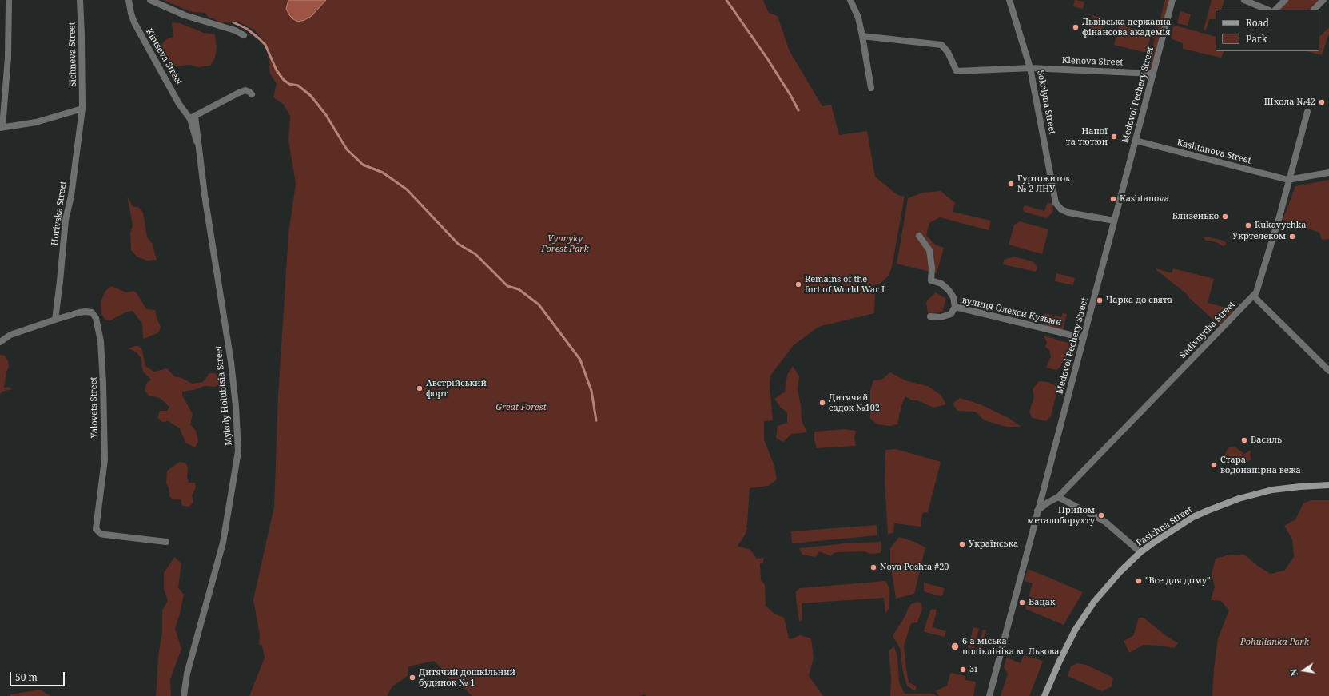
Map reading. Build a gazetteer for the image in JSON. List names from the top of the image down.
{
  "streets": {
    "main road": ["Pasichna Street"],
    "street": [
      "Sichneva Street",
      "Kintseva Street",
      "Klenova Street",
      "Medovoi Pechery Street",
      "Sokolyna Street",
      "Kashtanova Street",
      "Horivska Street",
      "вулиця Олекси Кузьми",
      "Sadivnycha Street",
      "Mykoly Holubtsia Street",
      "Yalovets Street"
    ]
  },
  "crossings": [
    ["Sichneva Street", "Horivska Street"],
    ["Kintseva Street", "Mykoly Holubtsia Street"],
    ["Klenova Street", "Medovoi Pechery Street"],
    ["Klenova Street", "Sokolyna Street"],
    ["Medovoi Pechery Street", "Sokolyna Street"],
    ["Medovoi Pechery Street", "Kashtanova Street"],
    ["Medovoi Pechery Street", "вулиця Олекси Кузьми"],
    ["Medovoi Pechery Street", "Sadivnycha Street"],
    ["Kashtanova Street", "Sadivnycha Street"],
    ["Horivska Street", "Yalovets Street"]
  ],
  "parks": ["Vynnyky Forest Park", "Great Forest", "Pohulianka Park"],
  "places": [
    "Львівська державна фінансова академія",
    "Школа №42",
    "Напої та тютюн",
    "Гуртожиток № 2 ЛНУ",
    "Kashtanova",
    "Близенько",
    "Rukavychka",
    "Укртелеком",
    "Remains of the fort of World War I",
    "Чарка до свята",
    "Австрійський форт",
    "Дитячий садок №102",
    "Василь",
    "Стара водонапірна вежа",
    "Прийом металоборухту",
    "Українська",
    "Nova Poshta #20",
    "\"Все для дому\"",
    "Вацак",
    "6-а міська поліклініка м. Львова",
    "3і",
    "Дитячий дошкільний будинок № 1"
  ],
  "legend": ["Road", "Park"],
  "scale_bar": "50 m",
  "north": "left"
}
